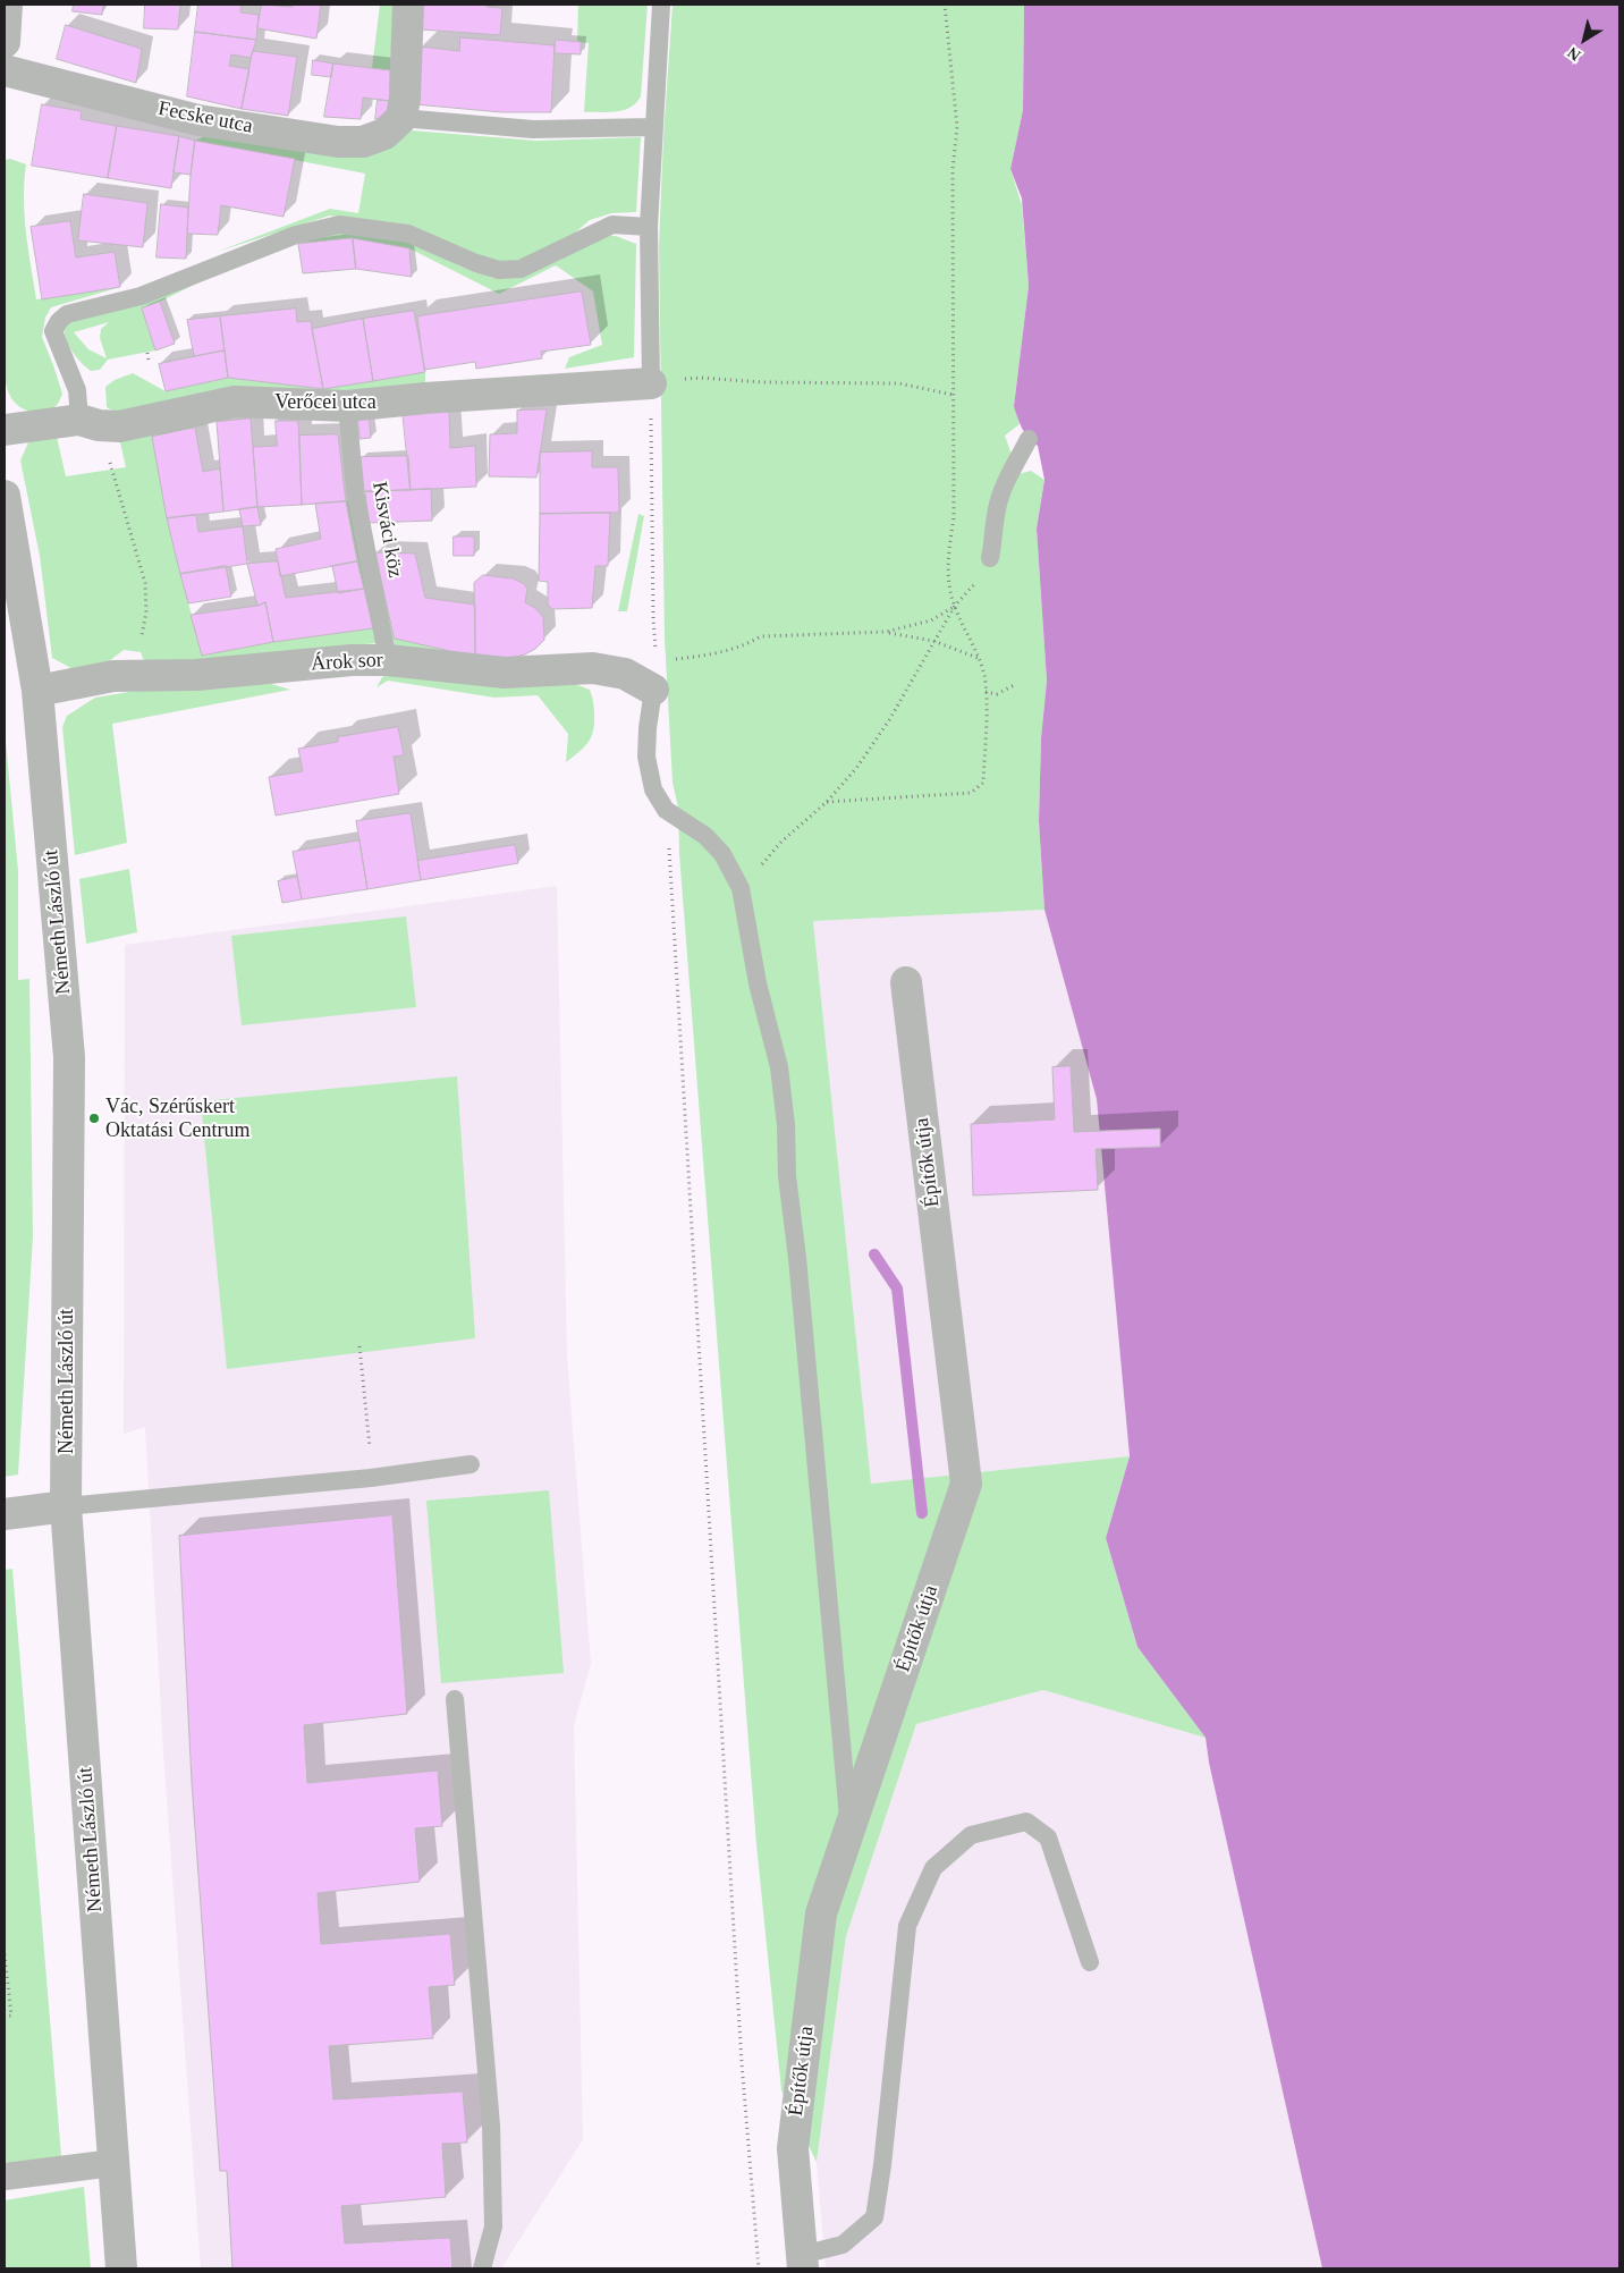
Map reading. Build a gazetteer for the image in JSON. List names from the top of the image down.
{
  "streets": {
    "street": [
      "Fecske utca",
      "Verőcei utca",
      "Árok sor",
      "Németh László út",
      "Építők útja"
    ],
    "lane": ["Kisváci köz"]
  },
  "crossings": [
    ["Verőcei utca", "Kisváci köz"],
    ["Kisváci köz", "Árok sor"],
    ["Árok sor", "Németh László út"]
  ],
  "places": ["Vác, Szérűskert Oktatási Centrum"],
  "north": "bottom left"
}
